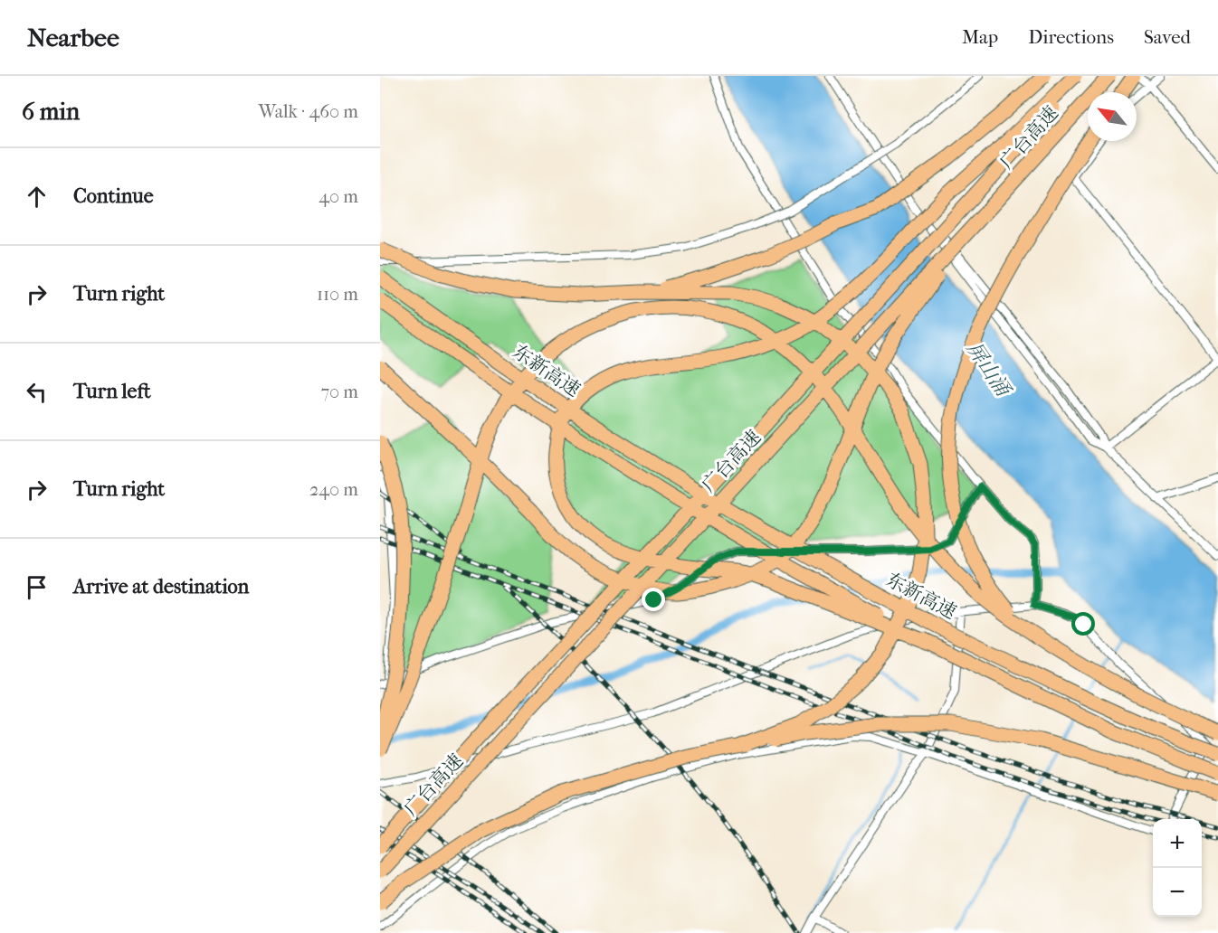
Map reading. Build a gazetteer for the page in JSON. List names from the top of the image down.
{
  "streets": {
    "highway": ["广台高速", "东新高速"]
  },
  "water": ["屏山涌"],
  "north": "top left",
  "page": {
    "header": "Nearbee",
    "nav": ["Map", "Directions", "Saved"],
    "heading": ["6 min", "Walk · 460 m"],
    "list": [
      ["Continue", "40 m"],
      ["Turn right", "110 m"],
      ["Turn left", "70 m"],
      ["Turn right", "240 m"],
      "Arrive at destination"
    ],
    "map_buttons": ["+", "−"]
  }
}
